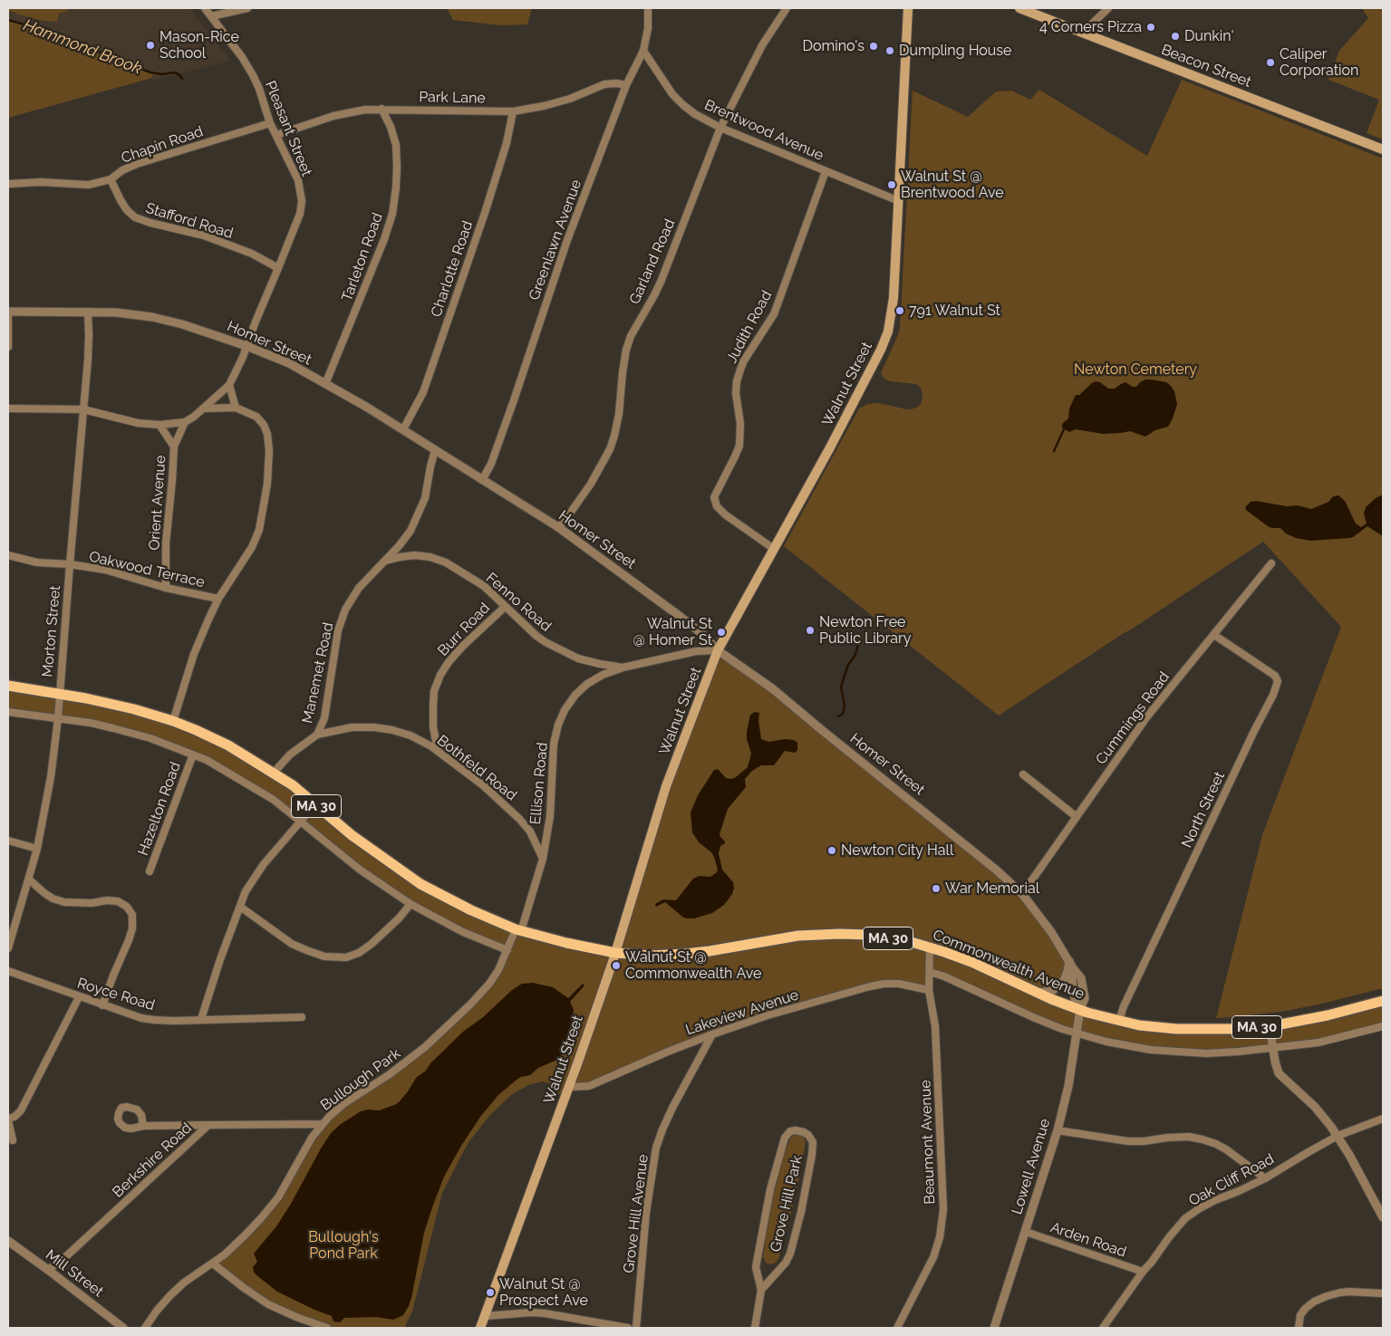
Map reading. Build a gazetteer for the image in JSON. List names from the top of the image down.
{
  "streets": {
    "main road": [
      "Beacon Street",
      "Walnut Street",
      "MA 30",
      "Commonwealth Avenue"
    ],
    "street": [
      "Park Lane",
      "Pleasant Street",
      "Brentwood Avenue",
      "Chapin Road",
      "Stafford Road",
      "Greenlawn Avenue",
      "Tarleton Road",
      "Garland Road",
      "Charlotte Road",
      "Judith Road",
      "Homer Street",
      "Orient Avenue",
      "Oakwood Terrace",
      "Fenno Road",
      "Burr Road",
      "Morton Street",
      "Manemet Road",
      "Cummings Road",
      "Bothfeld Road",
      "Ellison Road",
      "Hazelton Road",
      "North Street",
      "Royce Road",
      "Lakeview Avenue",
      "Bullough Park",
      "Beaumont Avenue",
      "Berkshire Road",
      "Lowell Avenue",
      "Oak Cliff Road",
      "Grove Hill Park",
      "Grove Hill Avenue",
      "Arden Road",
      "Mill Street"
    ]
  },
  "crossings": [
    ["Park Lane", "Pleasant Street"],
    ["Park Lane", "Greenlawn Avenue"],
    ["Park Lane", "Tarleton Road"],
    ["Park Lane", "Charlotte Road"],
    ["Pleasant Street", "Chapin Road"],
    ["Pleasant Street", "Stafford Road"],
    ["Pleasant Street", "Homer Street"],
    ["Brentwood Avenue", "Greenlawn Avenue"],
    ["Brentwood Avenue", "Garland Road"],
    ["Brentwood Avenue", "Judith Road"],
    ["Brentwood Avenue", "Walnut Street"],
    ["Chapin Road", "Stafford Road"],
    ["Greenlawn Avenue", "Homer Street"],
    ["Tarleton Road", "Homer Street"],
    ["Garland Road", "Homer Street"],
    ["Charlotte Road", "Homer Street"],
    ["Judith Road", "Walnut Street"],
    ["Homer Street", "Walnut Street"],
    ["Homer Street", "Fenno Road"],
    ["Homer Street", "Morton Street"],
    ["Homer Street", "Manemet Road"],
    ["Homer Street", "Cummings Road"],
    ["Homer Street", "Commonwealth Avenue"],
    ["Homer Street", "Lowell Avenue"],
    ["Walnut Street", "Fenno Road"],
    ["Walnut Street", "Commonwealth Avenue"],
    ["Walnut Street", "Lakeview Avenue"],
    ["Orient Avenue", "Oakwood Terrace"],
    ["Oakwood Terrace", "Morton Street"],
    ["Fenno Road", "Burr Road"],
    ["Fenno Road", "Manemet Road"],
    ["Fenno Road", "Ellison Road"],
    ["Burr Road", "Bothfeld Road"],
    ["Morton Street", "Commonwealth Avenue"],
    ["Manemet Road", "Bothfeld Road"],
    ["Manemet Road", "Commonwealth Avenue"],
    ["Cummings Road", "North Street"],
    ["Bothfeld Road", "Ellison Road"],
    ["Ellison Road", "Commonwealth Avenue"],
    ["Ellison Road", "Bullough Park"],
    ["North Street", "Commonwealth Avenue"],
    ["Commonwealth Avenue", "Bullough Park"],
    ["Commonwealth Avenue", "Beaumont Avenue"],
    ["Commonwealth Avenue", "Lowell Avenue"],
    ["Lakeview Avenue", "Beaumont Avenue"],
    ["Lakeview Avenue", "Grove Hill Avenue"],
    ["Bullough Park", "Berkshire Road"],
    ["Berkshire Road", "Mill Street"],
    ["Lowell Avenue", "Arden Road"],
    ["Oak Cliff Road", "Arden Road"]
  ],
  "water": ["Hammond Brook"],
  "parks": ["Newton Cemetery", "Bullough's Pond Park"],
  "places": [
    "4 Corners Pizza",
    "Dunkin'",
    "Mason-Rice School",
    "Domino's",
    "Dumpling House",
    "Caliper Corporation",
    "Walnut St @ Brentwood Ave",
    "791 Walnut St",
    "Newton Free Public Library",
    "Walnut St @ Homer St",
    "Newton City Hall",
    "War Memorial",
    "Walnut St @ Commonwealth Ave",
    "Walnut St @ Prospect Ave"
  ]
}
